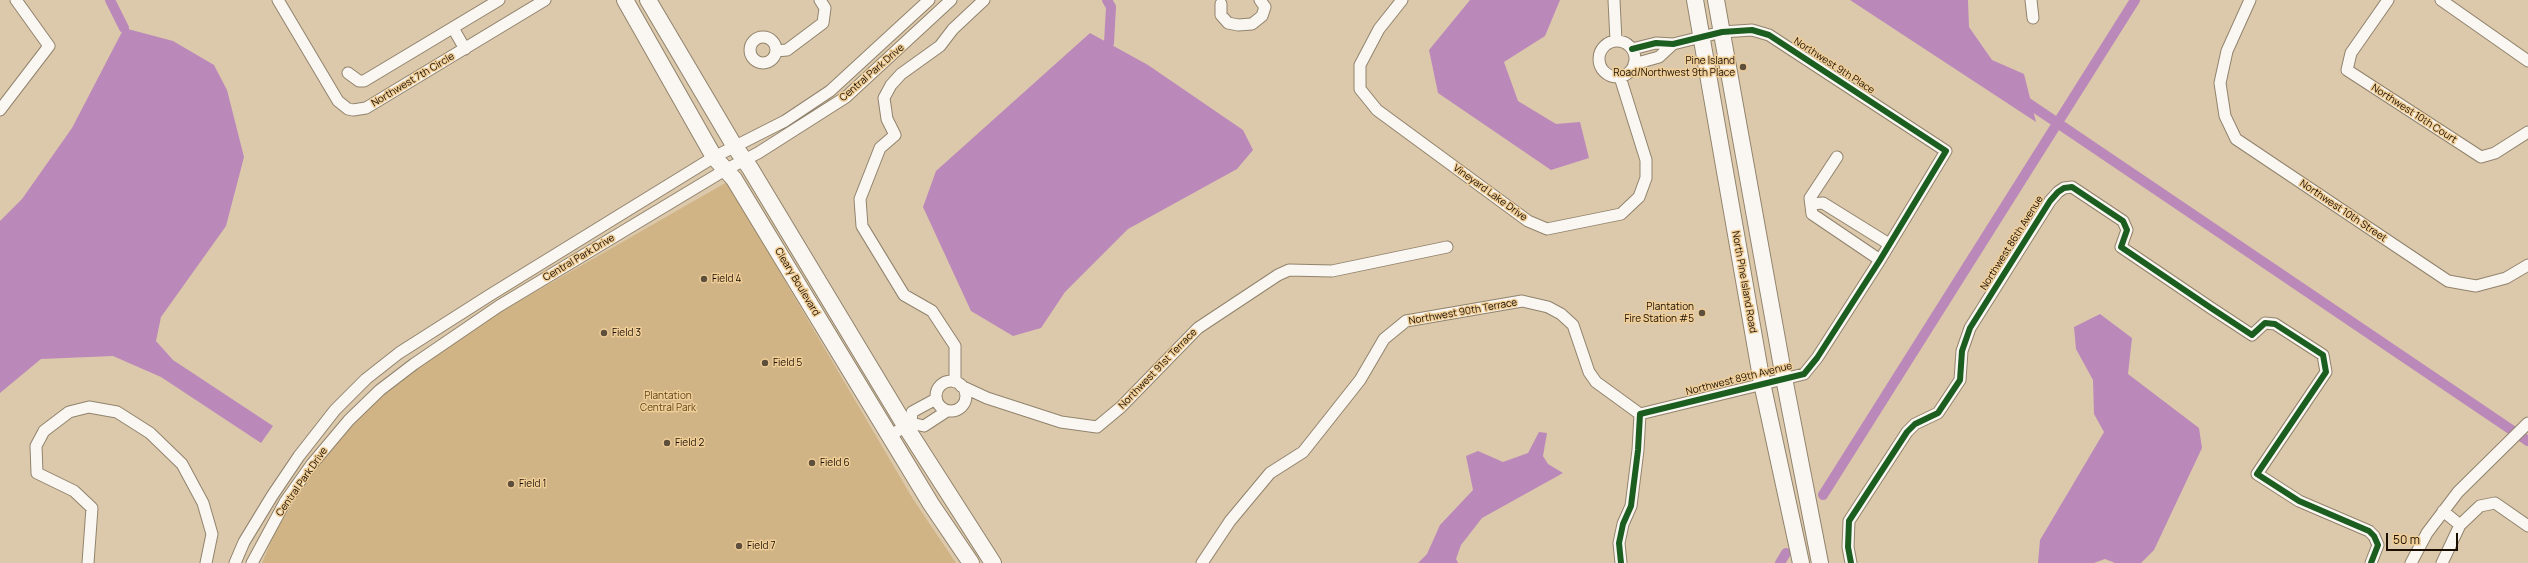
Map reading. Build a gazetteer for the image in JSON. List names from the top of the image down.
{
  "streets": {
    "street": [
      "Northwest 9th Place",
      "Central Park Drive",
      "Northwest 7th Circle",
      "Northwest 10th Court",
      "Vineyard Lake Drive",
      "Northwest 10th Street",
      "Northwest 86th Avenue",
      "Cleary Boulevard",
      "North Pine Island Road",
      "Northwest 90th Terrace",
      "Northwest 91st Terrace",
      "Northwest 89th Avenue"
    ]
  },
  "crossings": [
    ["Northwest 9th Place", "North Pine Island Road"],
    ["Northwest 9th Place", "Northwest 89th Avenue"],
    ["Central Park Drive", "Cleary Boulevard"],
    ["North Pine Island Road", "Northwest 89th Avenue"],
    ["Northwest 90th Terrace", "Northwest 89th Avenue"]
  ],
  "parks": ["Plantation Central Park"],
  "places": [
    "Pine Island Road/Northwest 9th Place",
    "Field 4",
    "Plantation Fire Station #5",
    "Field 3",
    "Field 5",
    "Field 2",
    "Field 6",
    "Field 1",
    "Field 7"
  ],
  "scale_bar": "50 m"
}
